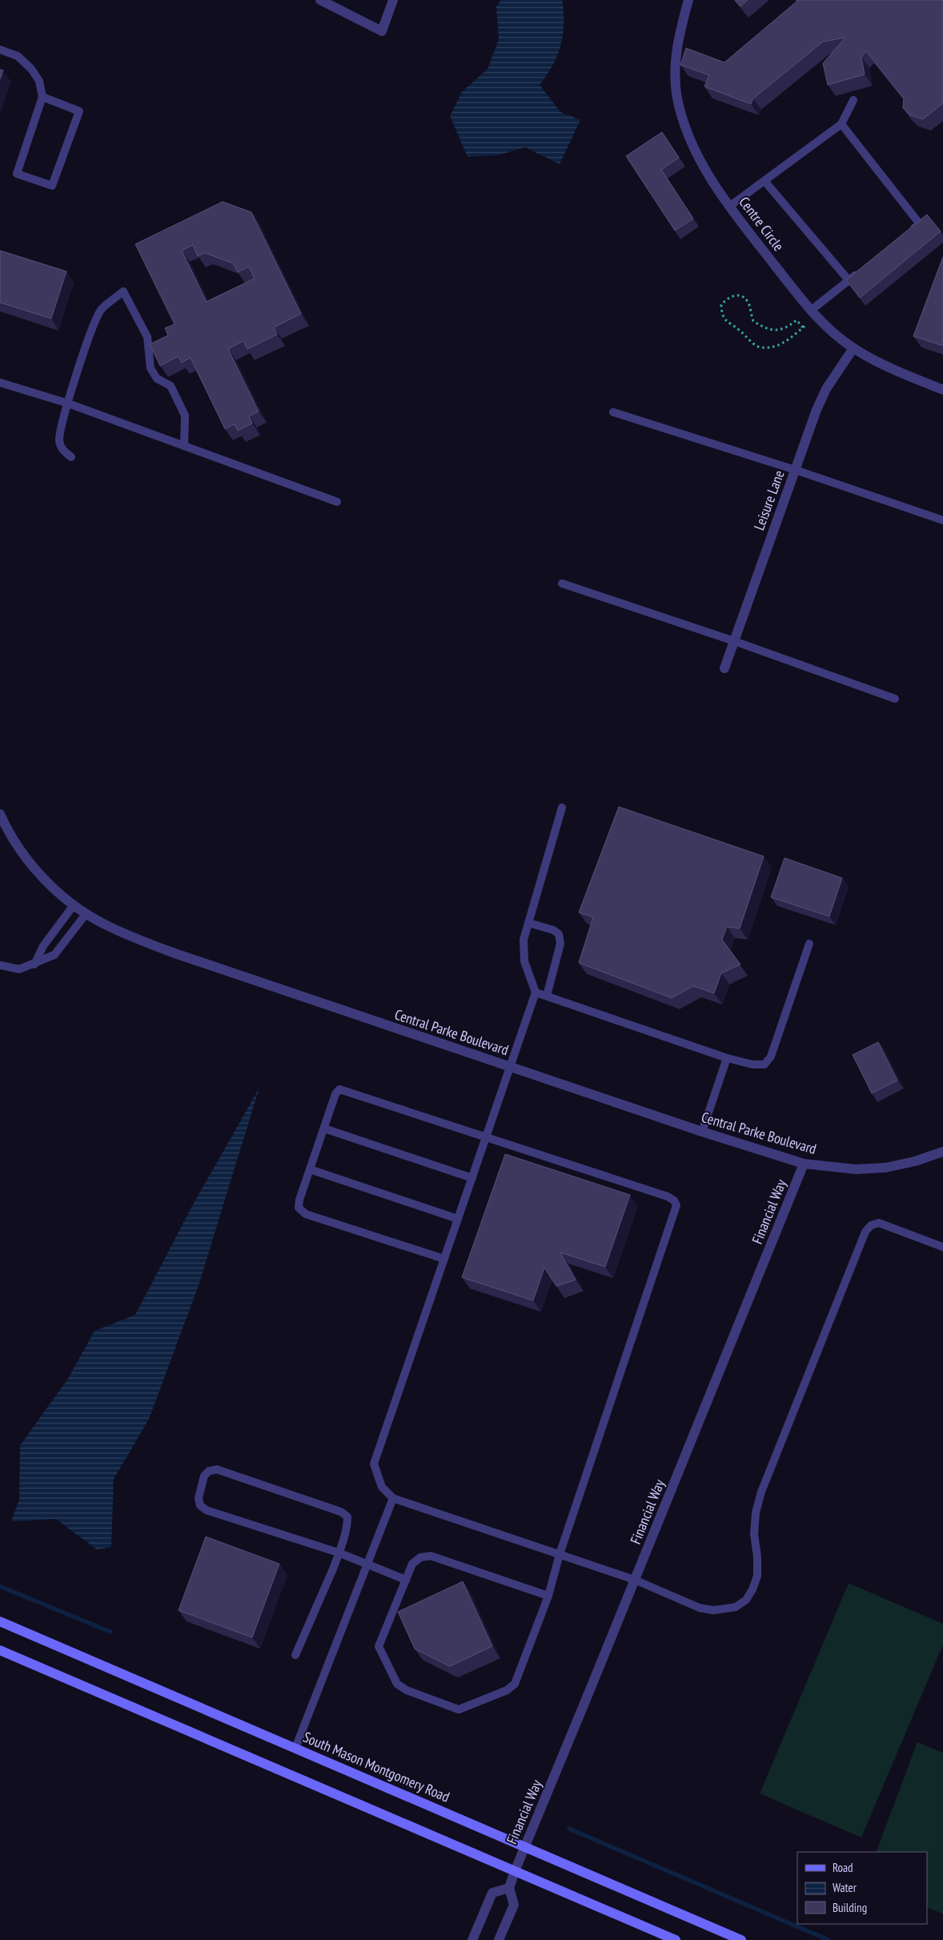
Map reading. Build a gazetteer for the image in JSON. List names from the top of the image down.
{
  "streets": {
    "main road": ["South Mason Montgomery Road"],
    "street": [
      "Centre Circle",
      "Leisure Lane",
      "Central Parke Boulevard",
      "Financial Way"
    ]
  },
  "crossings": [
    ["Centre Circle", "Leisure Lane"],
    ["Central Parke Boulevard", "Financial Way"],
    ["Financial Way", "South Mason Montgomery Road"]
  ],
  "legend": ["Road", "Water", "Building"]
}
